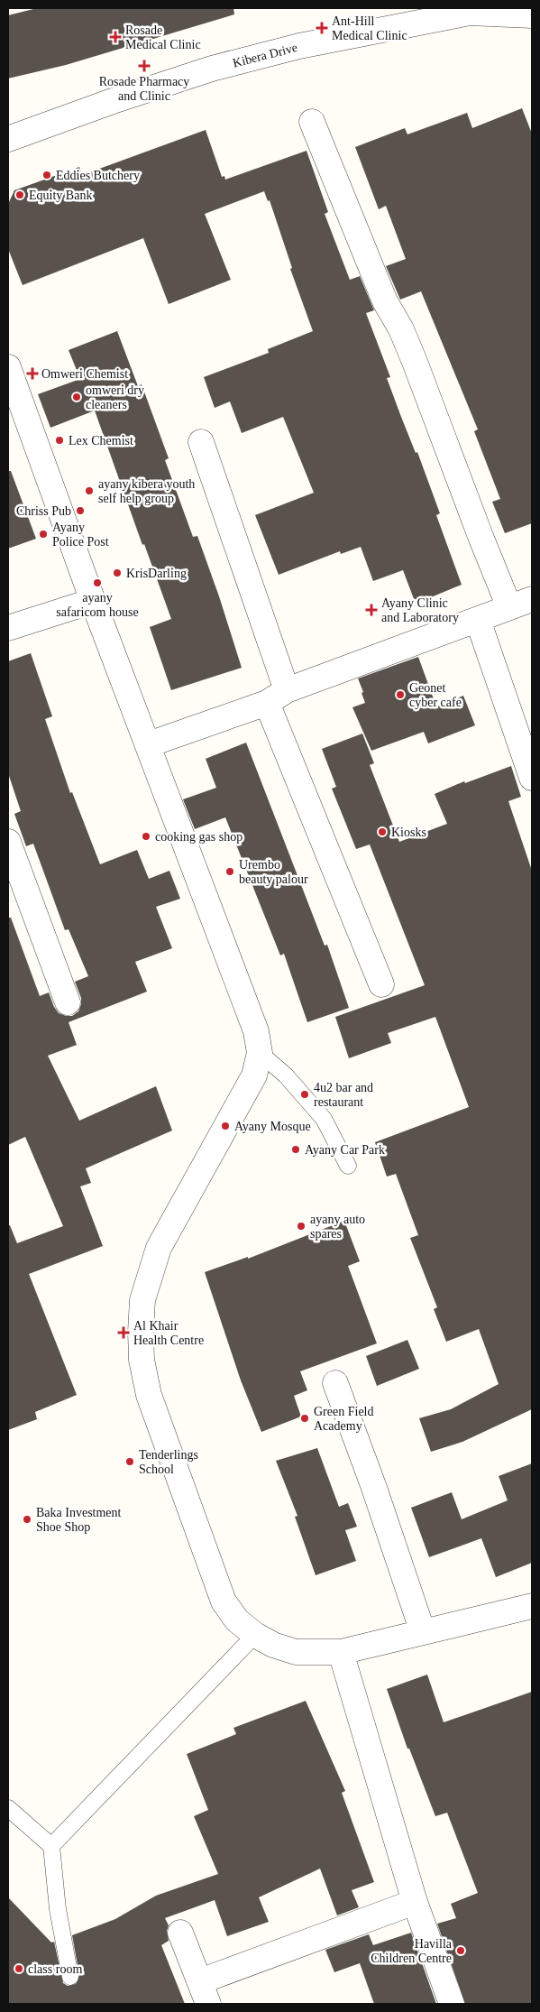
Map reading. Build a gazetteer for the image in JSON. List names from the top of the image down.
{
  "streets": {
    "street": ["Kibera Drive"]
  },
  "places": {
    "health": [
      "Ant-Hill Medical Clinic",
      "Rosade Medical Clinic",
      "Rosade Pharmacy and Clinic",
      "Omweri Chemist",
      "Ayany Clinic and Laboratory",
      "Al Khair Health Centre"
    ],
    "other": [
      "Eddies Butchery",
      "Equity Bank",
      "omweri dry cleaners",
      "Lex Chemist",
      "ayany kibera youth self help group",
      "Chriss Pub",
      "Ayany Police Post",
      "KrisDarling",
      "ayany safaricom house",
      "Geonet cyber cafe",
      "Kiosks",
      "cooking gas shop",
      "Urembo beauty palour",
      "4u2 bar and restaurant",
      "Ayany Mosque",
      "Ayany Car Park",
      "ayany auto spares",
      "Green Field Academy",
      "Tenderlings School",
      "Baka Investment Shoe Shop",
      "Havilla Children Centre",
      "class room"
    ]
  }
}
